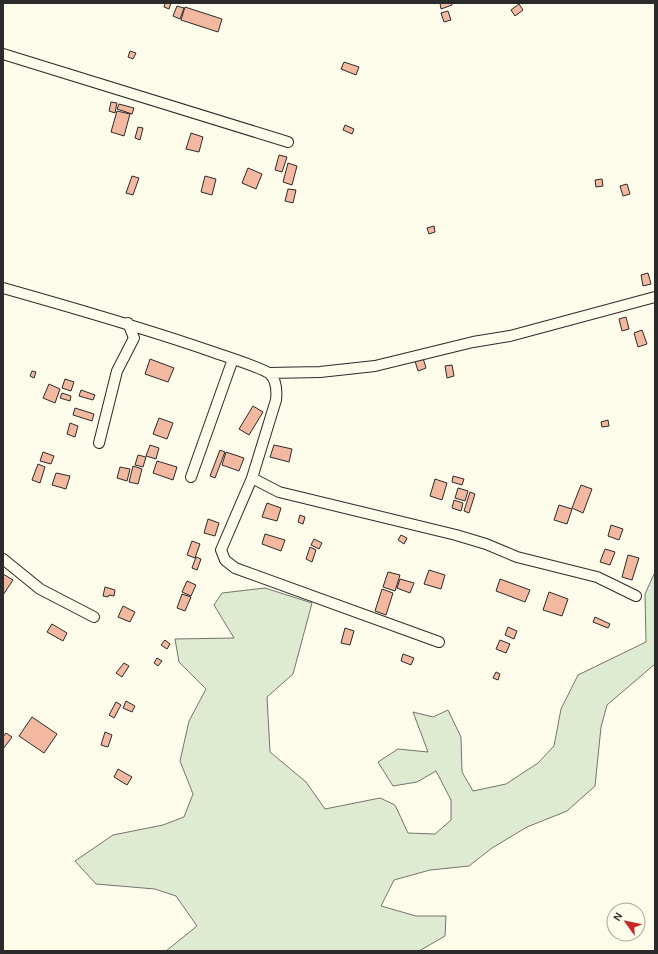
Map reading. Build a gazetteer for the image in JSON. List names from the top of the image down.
{
  "north": "top left"
}
